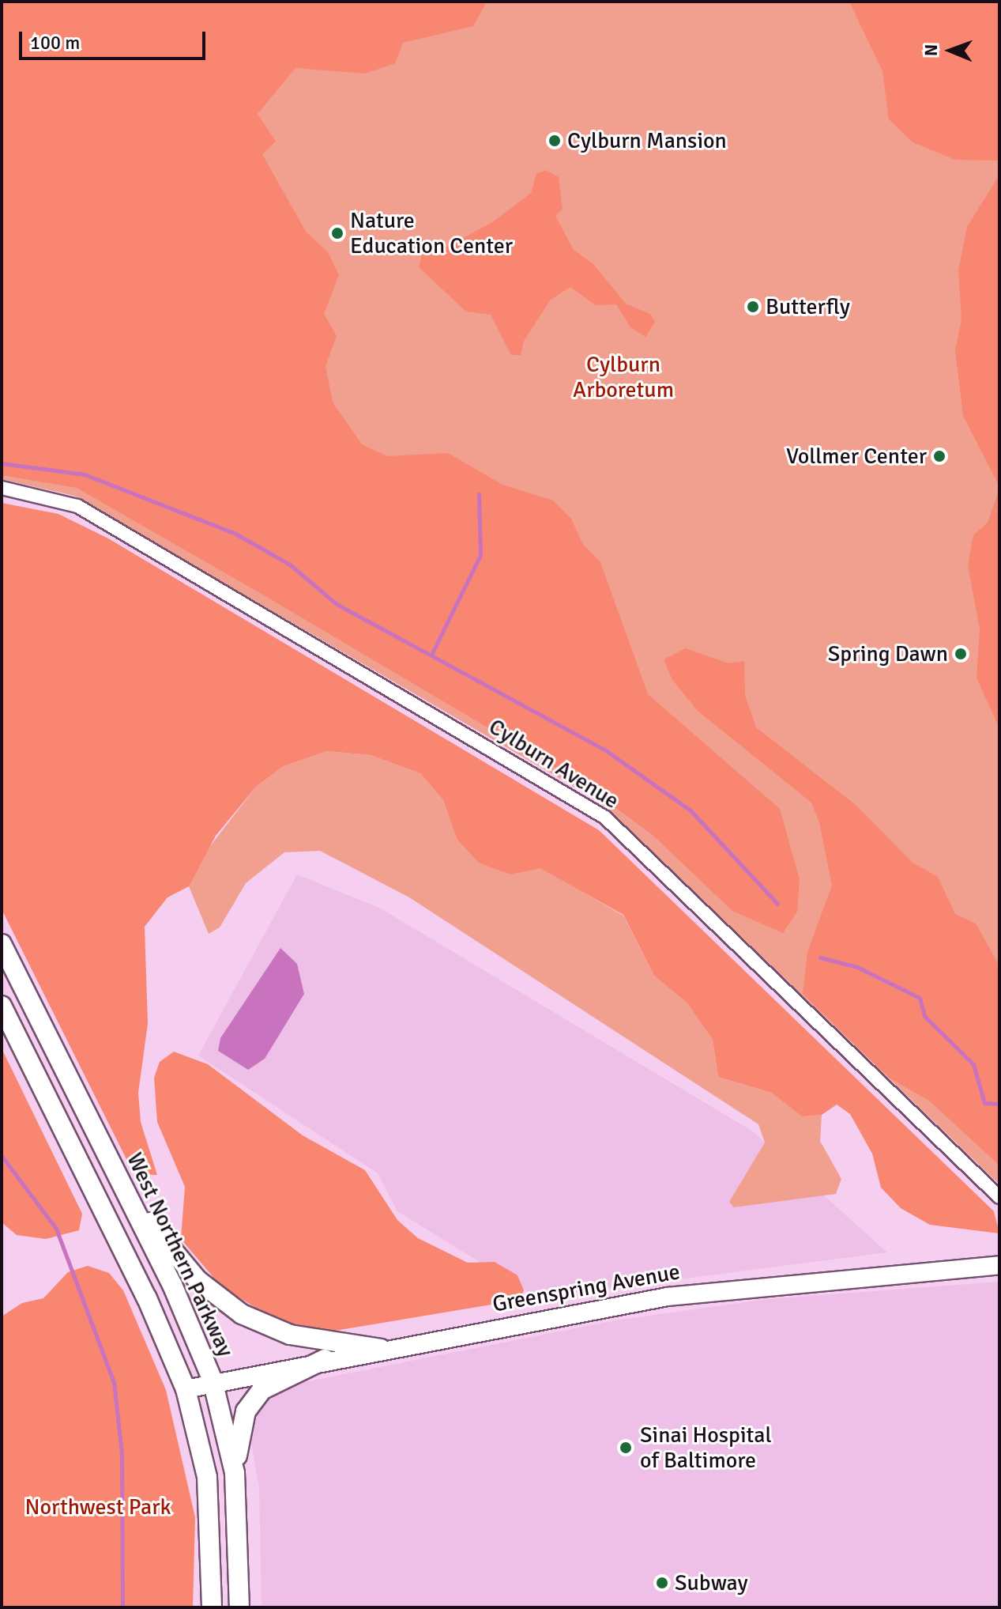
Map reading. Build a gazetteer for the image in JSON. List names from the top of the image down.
{
  "streets": {
    "main road": ["West Northern Parkway", "Greenspring Avenue"],
    "street": ["Cylburn Avenue"]
  },
  "crossings": [
    ["West Northern Parkway", "Greenspring Avenue"]
  ],
  "parks": ["Cylburn Arboretum", "Northwest Park"],
  "places": [
    "Cylburn Mansion",
    "Nature Education Center",
    "Butterfly",
    "Vollmer Center",
    "Spring Dawn",
    "Sinai Hospital of Baltimore",
    "Subway"
  ],
  "scale_bar": "100 m",
  "north": "left"
}
